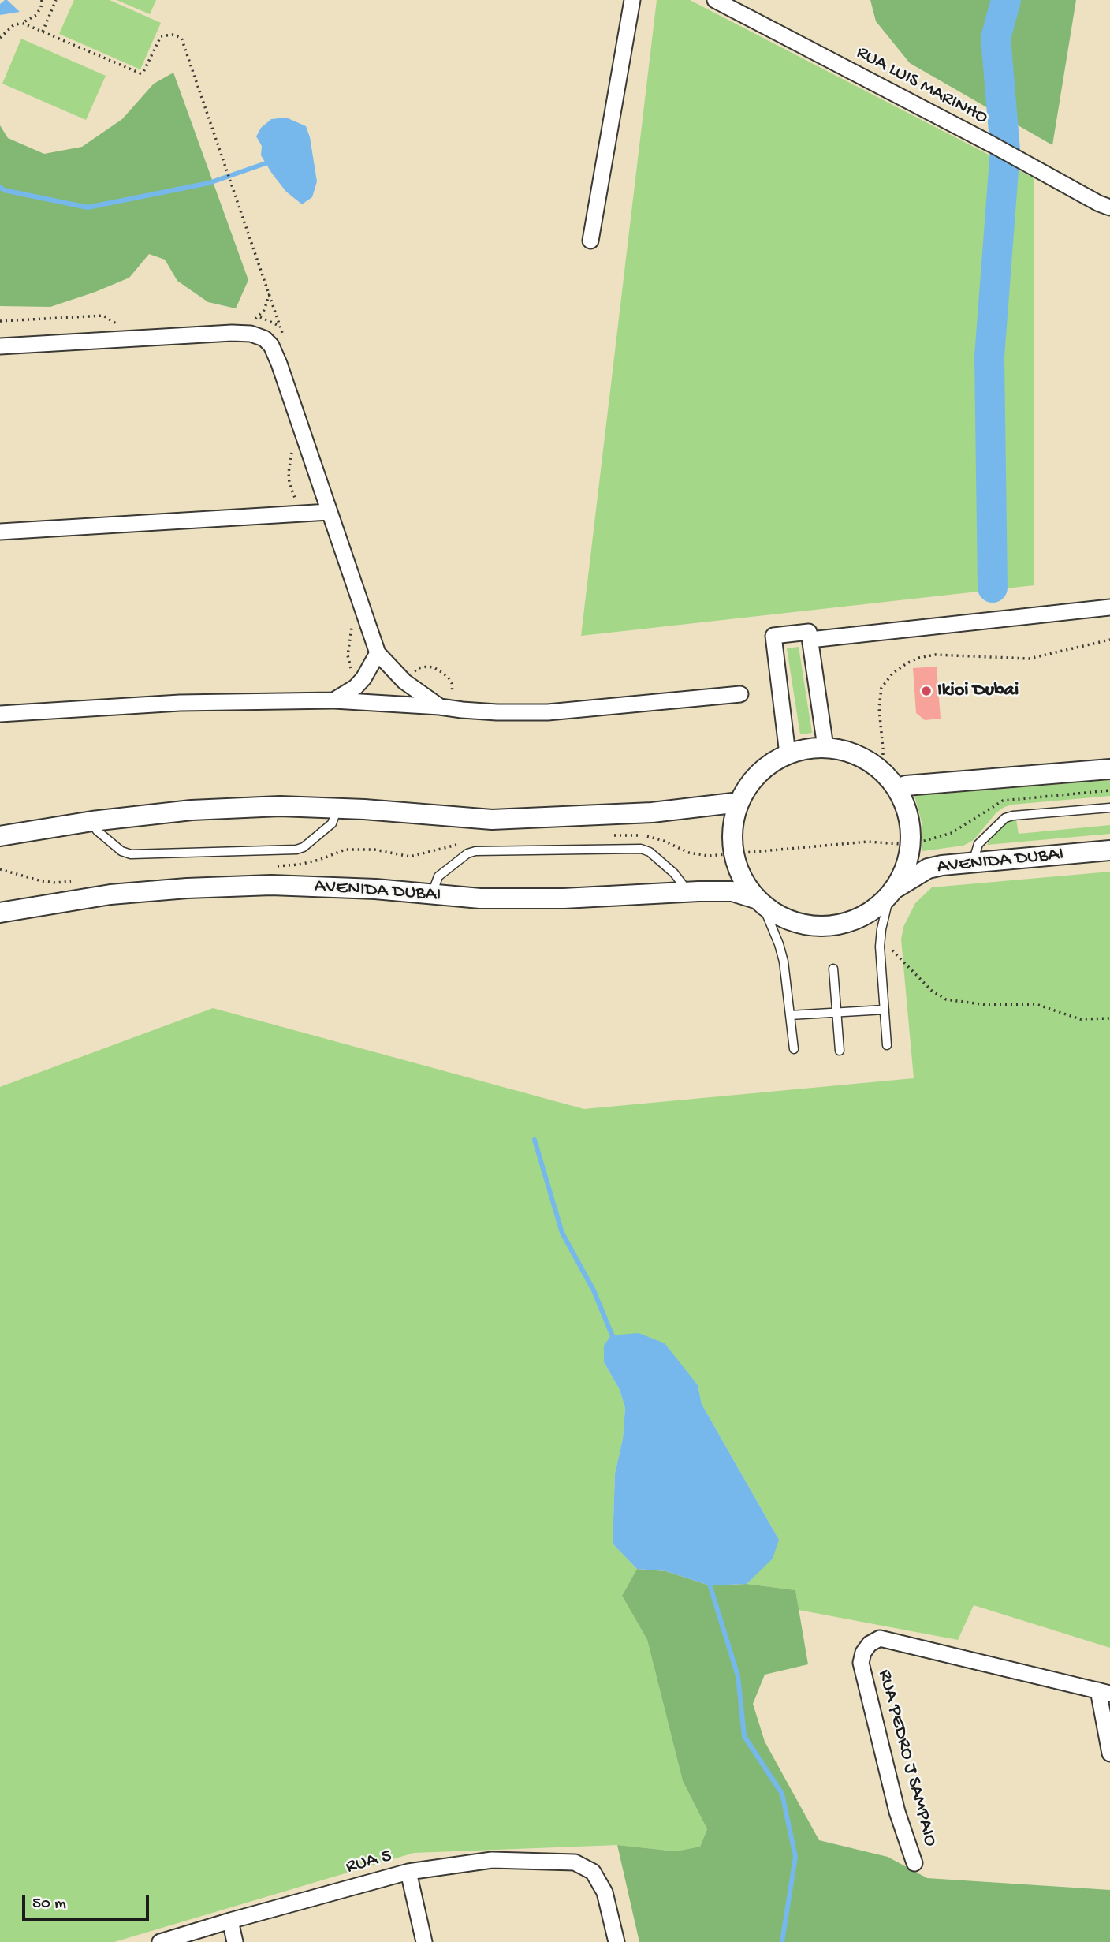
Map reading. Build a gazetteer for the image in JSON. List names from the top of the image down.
{
  "streets": {
    "street": [
      "RUA LUIS MARINHO",
      "AVENIDA DUBAI",
      "RUA PEDRO J SAMPAIO",
      "RUA 5"
    ]
  },
  "places": ["Ikioi Dubai"],
  "scale_bar": "50 m"
}
